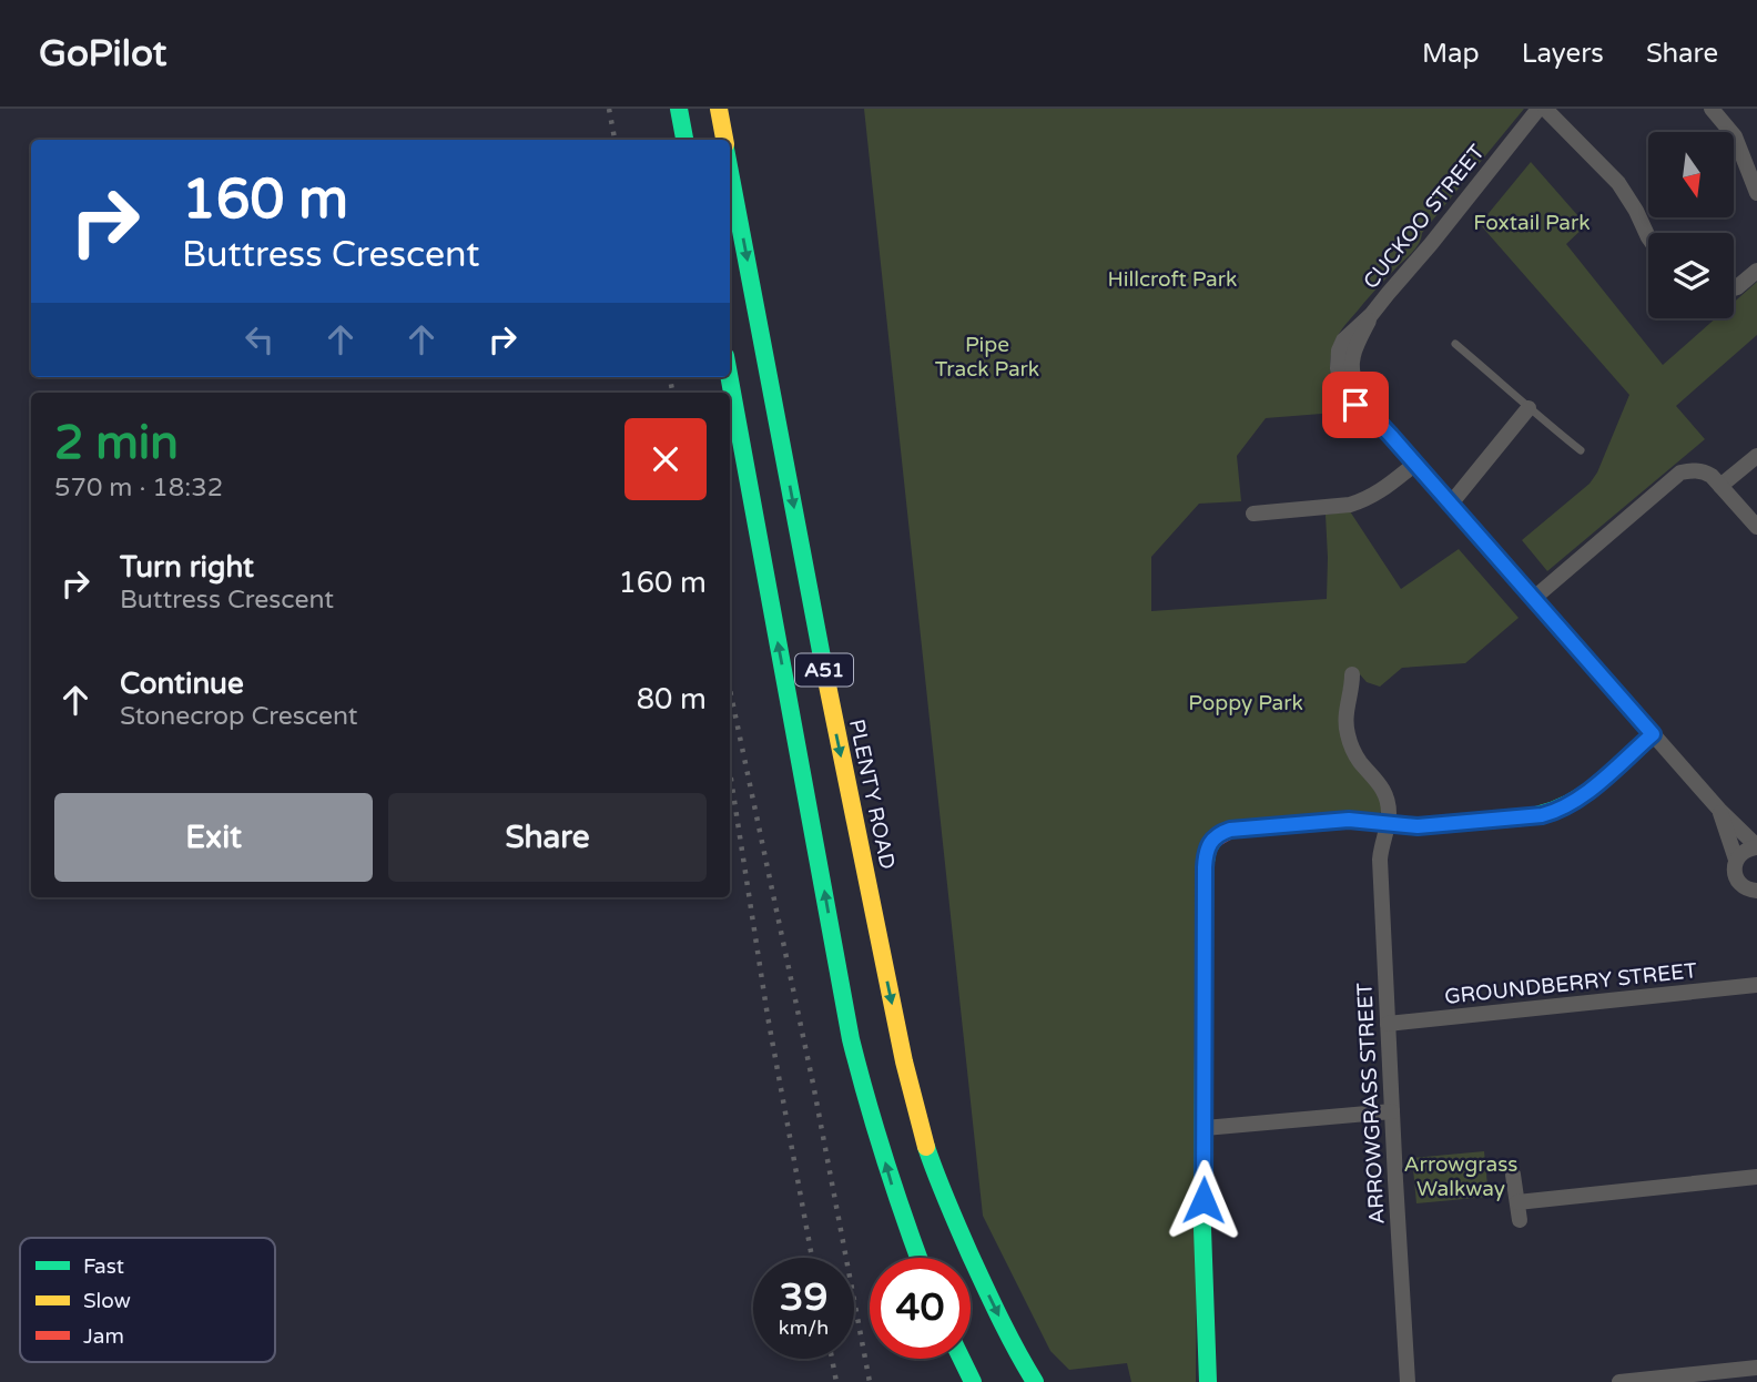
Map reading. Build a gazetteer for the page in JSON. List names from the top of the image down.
{
  "streets": {
    "main road": ["A51", "PLENTY ROAD"],
    "street": ["CUCKOO STREET", "GROUNDBERRY STREET", "ARROWGRASS STREET"]
  },
  "crossings": [
    ["GROUNDBERRY STREET", "ARROWGRASS STREET"]
  ],
  "parks": [
    "Foxtail Park",
    "Hillcroft Park",
    "Pipe Track Park",
    "Poppy Park",
    "Arrowgrass Walkway"
  ],
  "legend": ["Fast", "Slow", "Jam"],
  "north": "bottom",
  "page": {
    "header": "GoPilot",
    "nav": ["Map", "Layers", "Share"],
    "turn": ["160 m", "Buttress Crescent"],
    "heading": ["2 min", "570 m · 18:32"],
    "list": [
      {
        "name": "Turn right",
        "note": "Buttress Crescent",
        "value": "160 m"
      },
      {
        "name": "Continue",
        "note": "Stonecrop Crescent",
        "value": "80 m"
      }
    ],
    "buttons": ["Exit", "Share"],
    "speed": "39 km/h",
    "limit": "40"
  }
}
